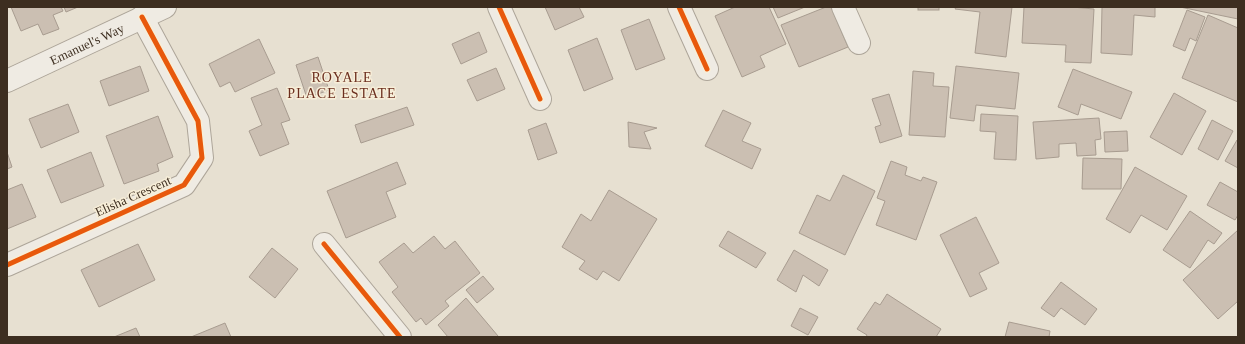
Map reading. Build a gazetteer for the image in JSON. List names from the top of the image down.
{
  "streets": {
    "street": ["Emanuel's Way", "Elisha Crescent"]
  },
  "crossings": [
    ["Emanuel's Way", "Elisha Crescent"]
  ],
  "districts": ["ROYALE PLACE ESTATE"]
}
